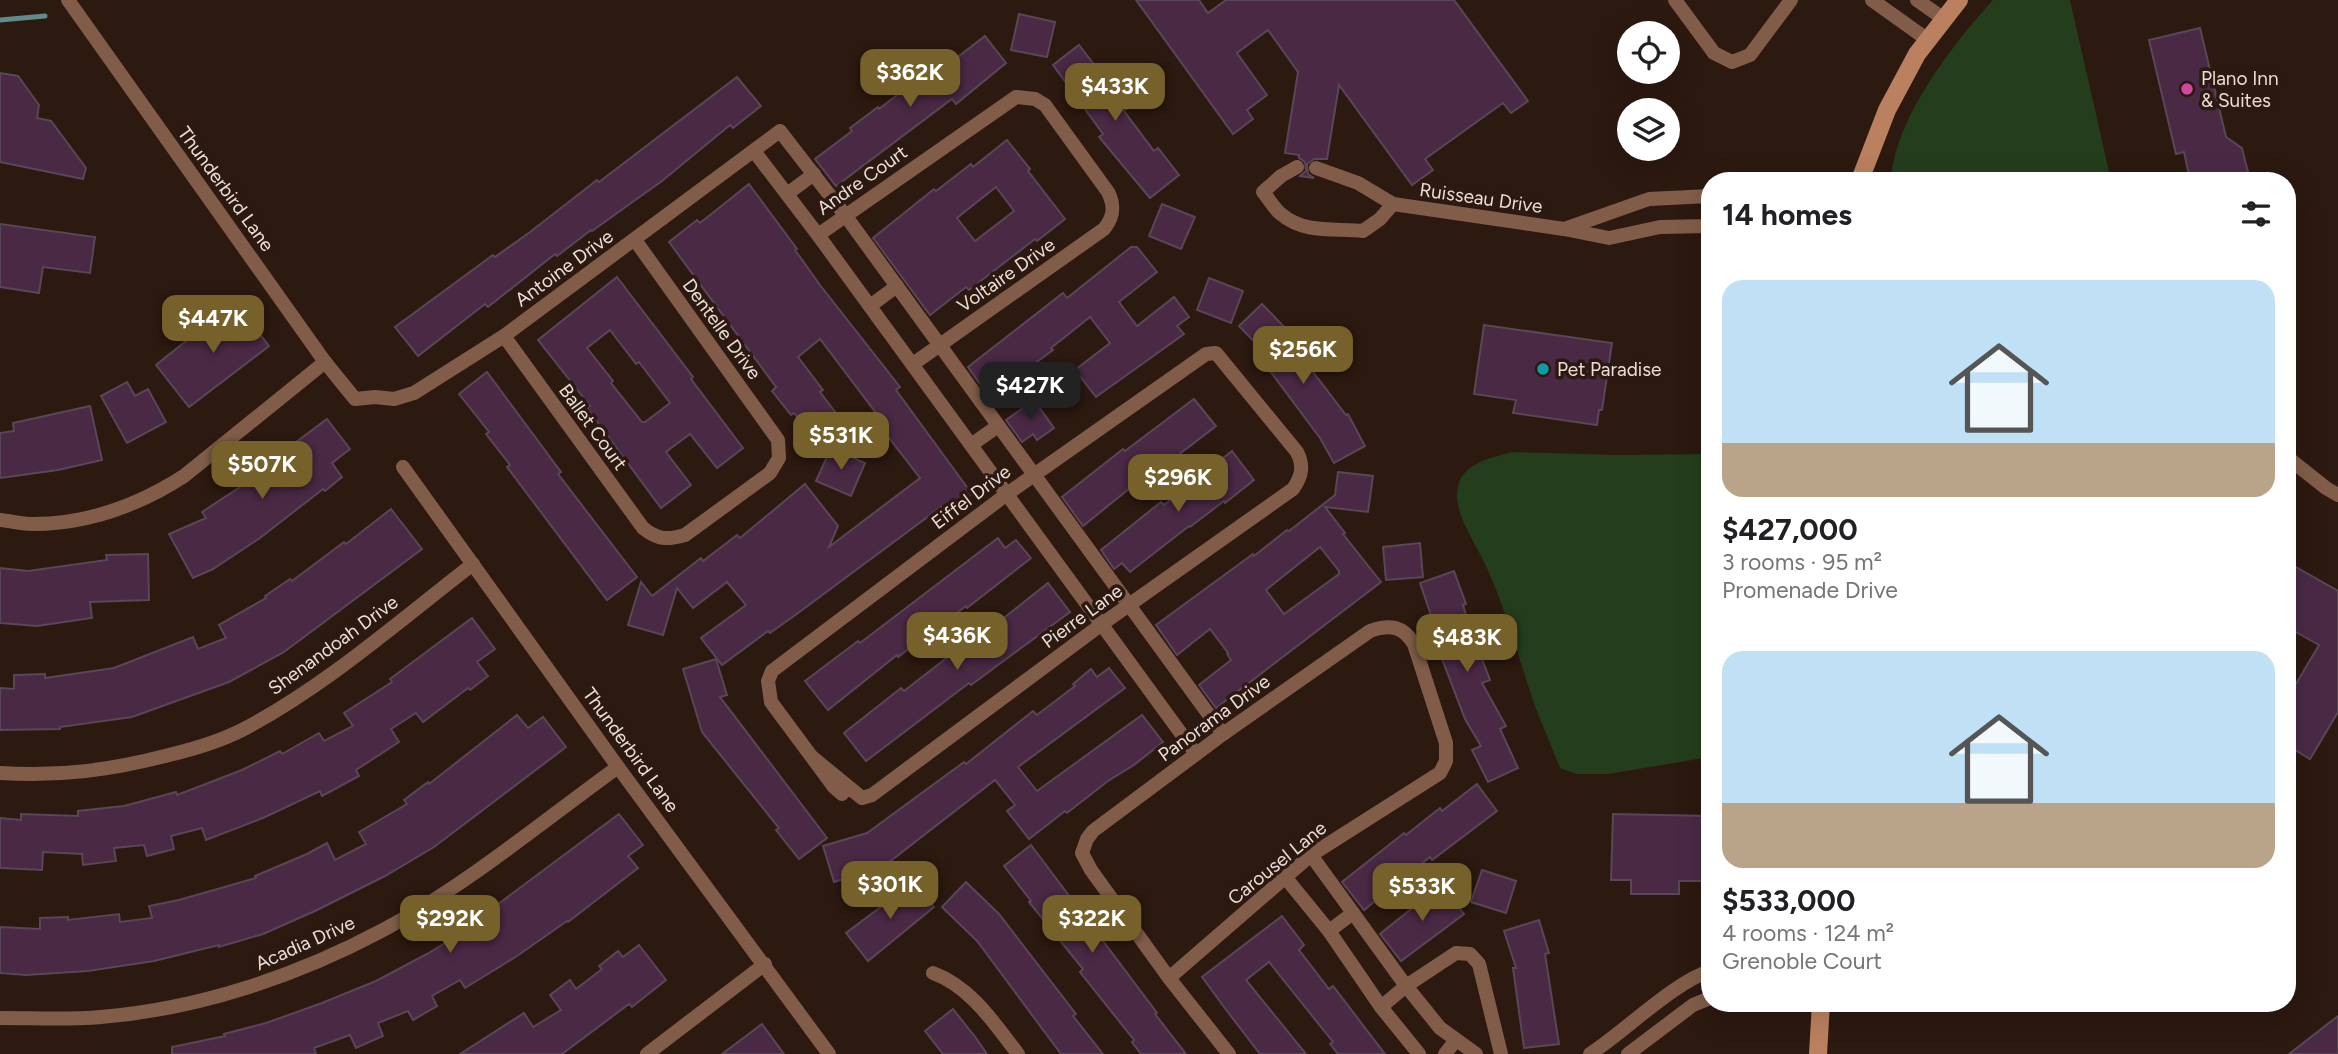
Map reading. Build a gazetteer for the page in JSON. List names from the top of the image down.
{
  "streets": {
    "street": [
      "Andre Court",
      "Thunderbird Lane",
      "Ruisseau Drive",
      "Antoine Drive",
      "Voltaire Drive",
      "Dentelle Drive",
      "Ballet Court",
      "Eiffel Drive",
      "Pierre Lane",
      "Shenandoah Drive",
      "Panorama Drive",
      "Carousel Lane",
      "Acadia Drive"
    ]
  },
  "crossings": [
    ["Andre Court", "Voltaire Drive"],
    ["Thunderbird Lane", "Antoine Drive"],
    ["Thunderbird Lane", "Shenandoah Drive"],
    ["Thunderbird Lane", "Acadia Drive"],
    ["Antoine Drive", "Dentelle Drive"],
    ["Antoine Drive", "Ballet Court"],
    ["Dentelle Drive", "Ballet Court"],
    ["Eiffel Drive", "Pierre Lane"],
    ["Panorama Drive", "Carousel Lane"]
  ],
  "places": ["Plano Inn & Suites", "Pet Paradise"],
  "page": {
    "price": [
      "$362K",
      "$433K",
      "$447K",
      "$256K",
      "$427K",
      "$531K",
      "$507K",
      "$296K",
      "$436K",
      "$483K",
      "$301K",
      "$533K",
      "$292K",
      "$322K"
    ],
    "heading": "14 homes",
    "list": [
      {
        "name": "$427,000",
        "note": "3 rooms · 95 m² · Promenade Drive"
      },
      {
        "name": "$533,000",
        "note": "4 rooms · 124 m² · Grenoble Court"
      }
    ]
  }
}
